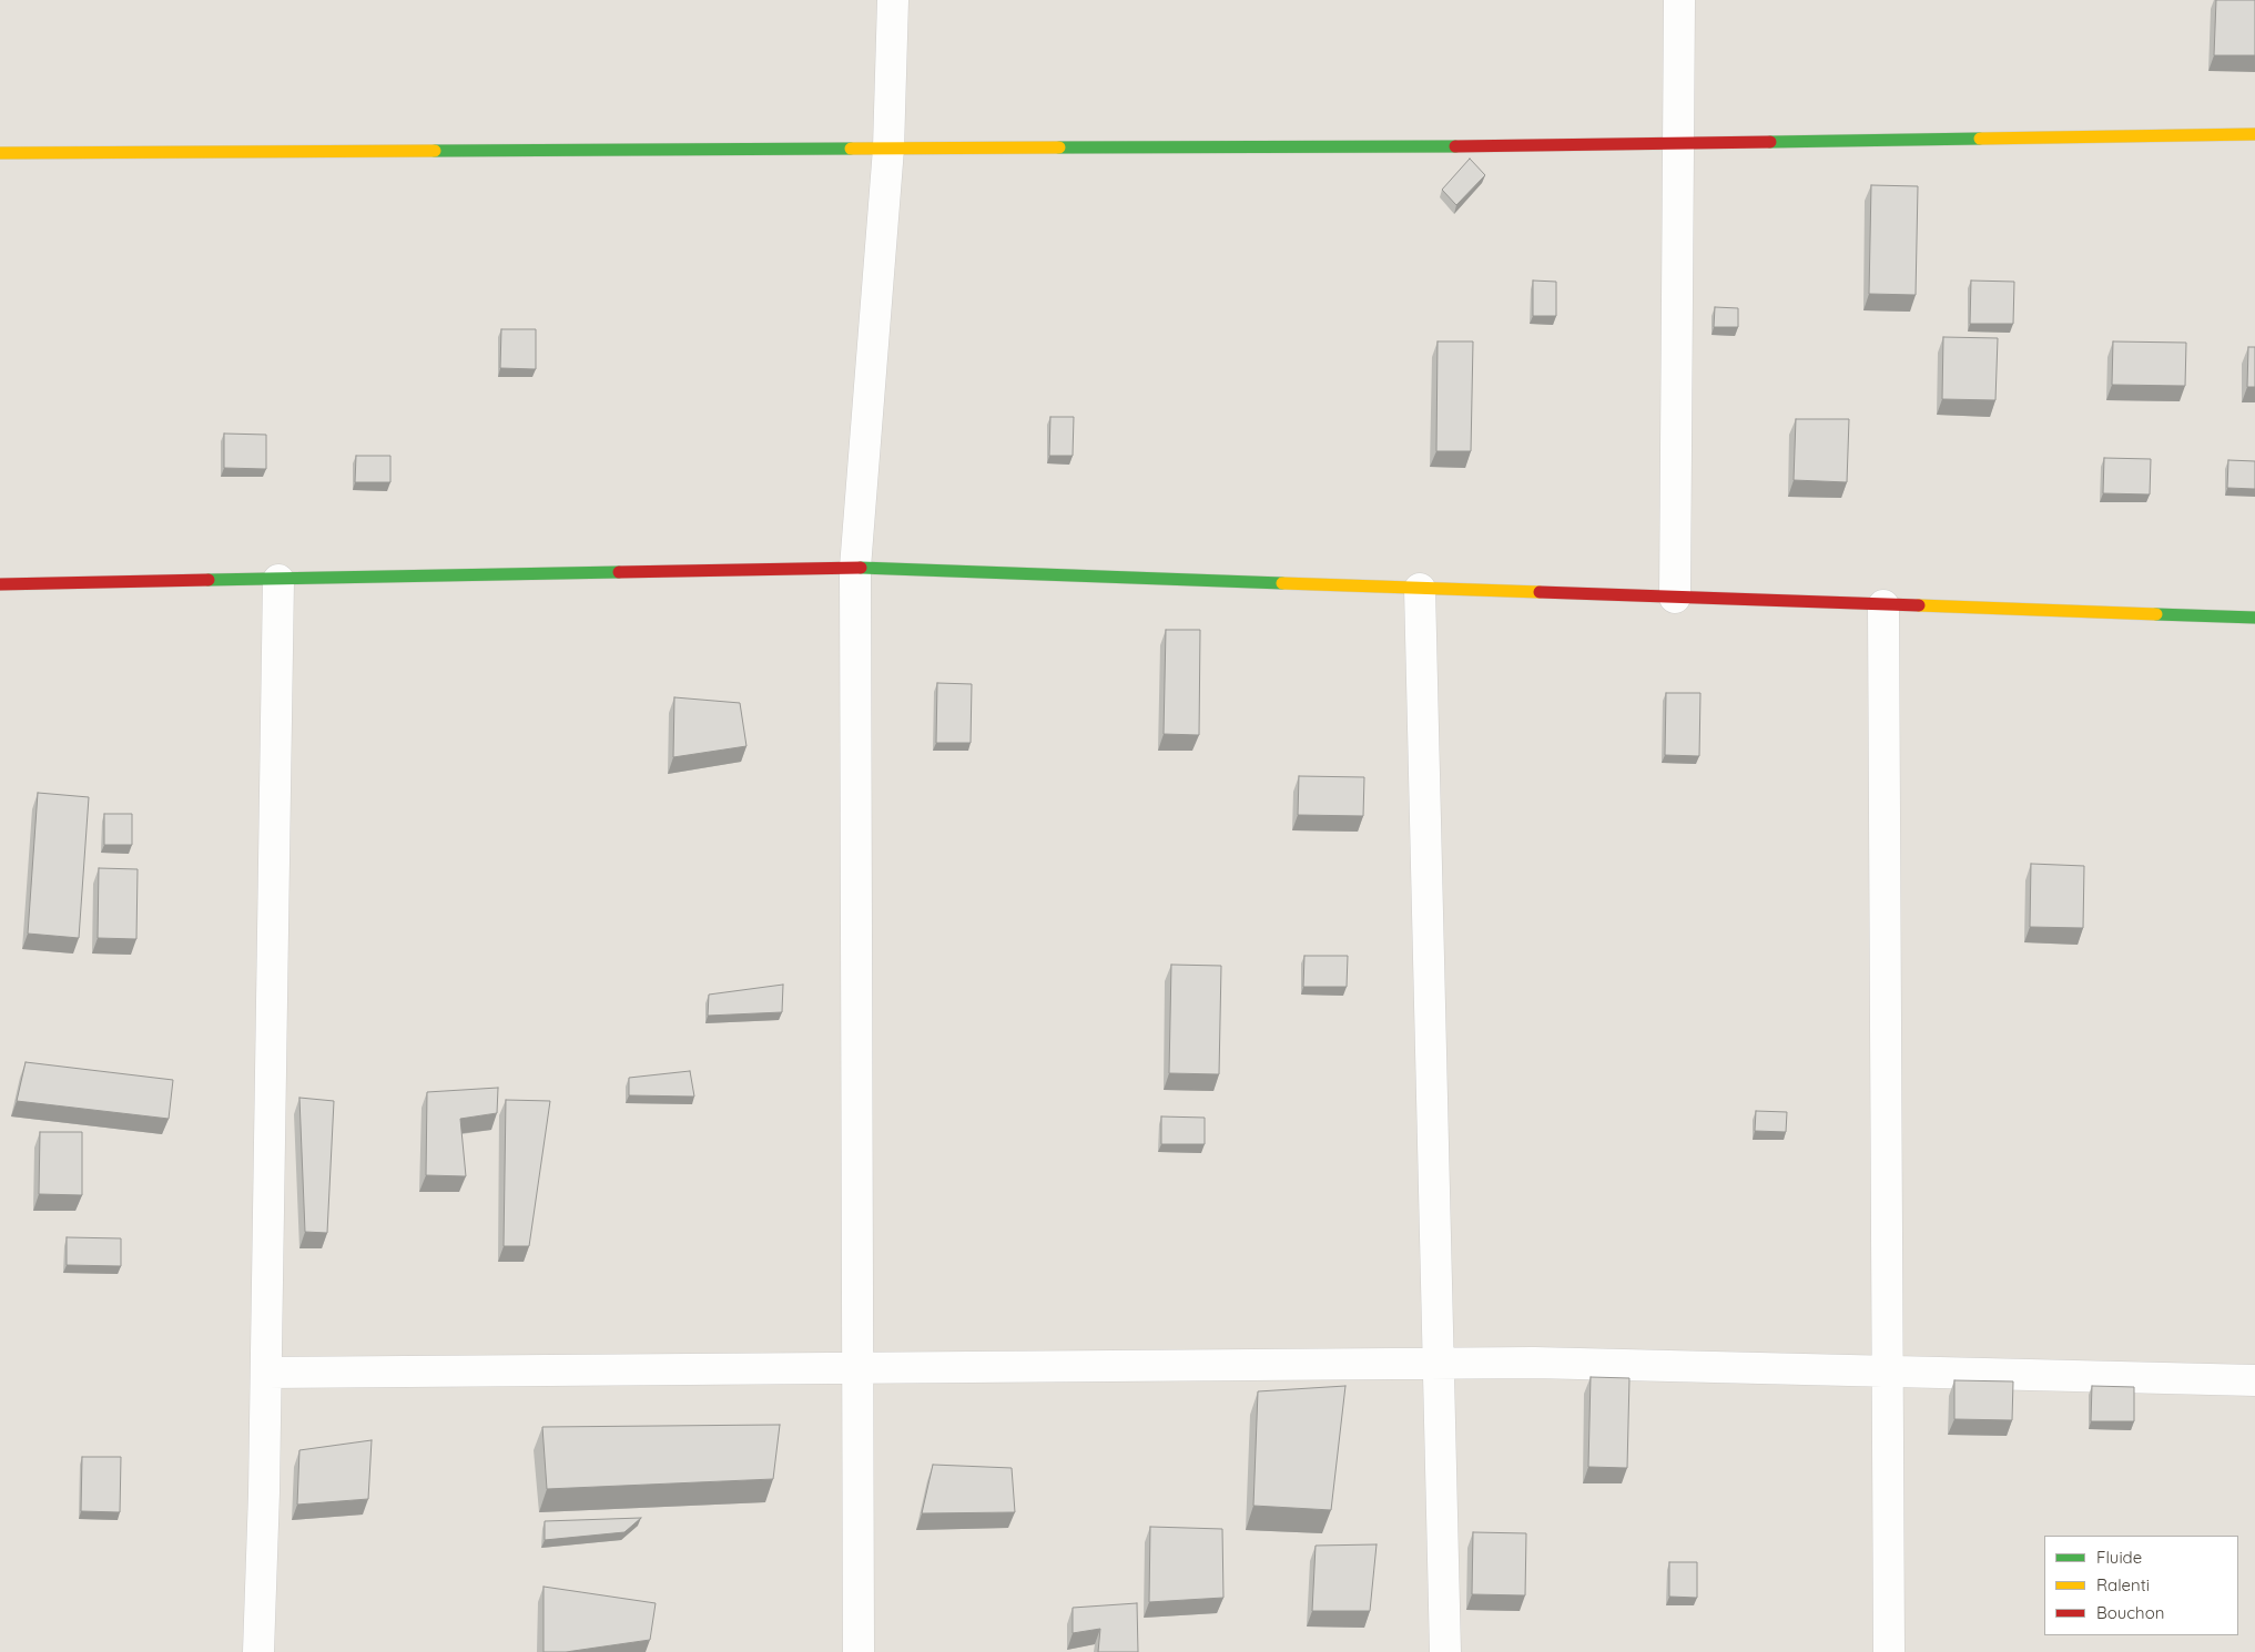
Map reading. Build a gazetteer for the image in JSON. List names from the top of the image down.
{
  "legend": ["Fluide", "Ralenti", "Bouchon"]
}
